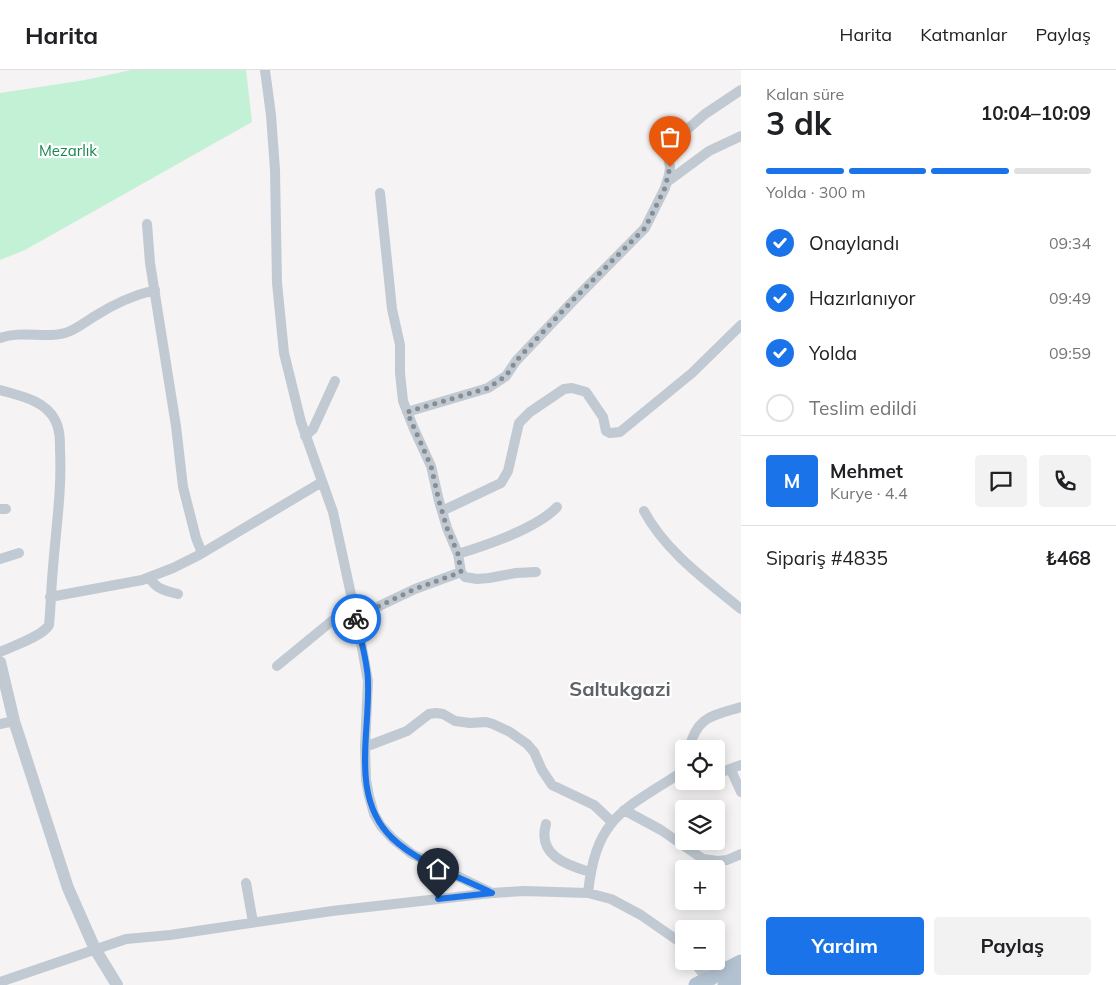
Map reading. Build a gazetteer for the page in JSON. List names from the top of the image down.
{
  "districts": ["Saltukgazi"],
  "parks": ["Mezarlık"],
  "page": {
    "header": "Harita",
    "nav": ["Harita", "Katmanlar", "Paylaş"],
    "heading": ["3 dk", "Kalan süre", "10:04–10:09"],
    "panel": [
      "Mehmet",
      "Kurye · 4.4",
      "Sipariş #4835",
      "₺468"
    ],
    "bar": "Yolda · 300 m",
    "list": [
      ["Onaylandı", "09:34"],
      ["Hazırlanıyor", "09:49"],
      ["Yolda", "09:59"],
      "Teslim edildi"
    ],
    "round": "M",
    "map_buttons": ["+", "−"],
    "buttons": ["Yardım", "Paylaş"]
  }
}
